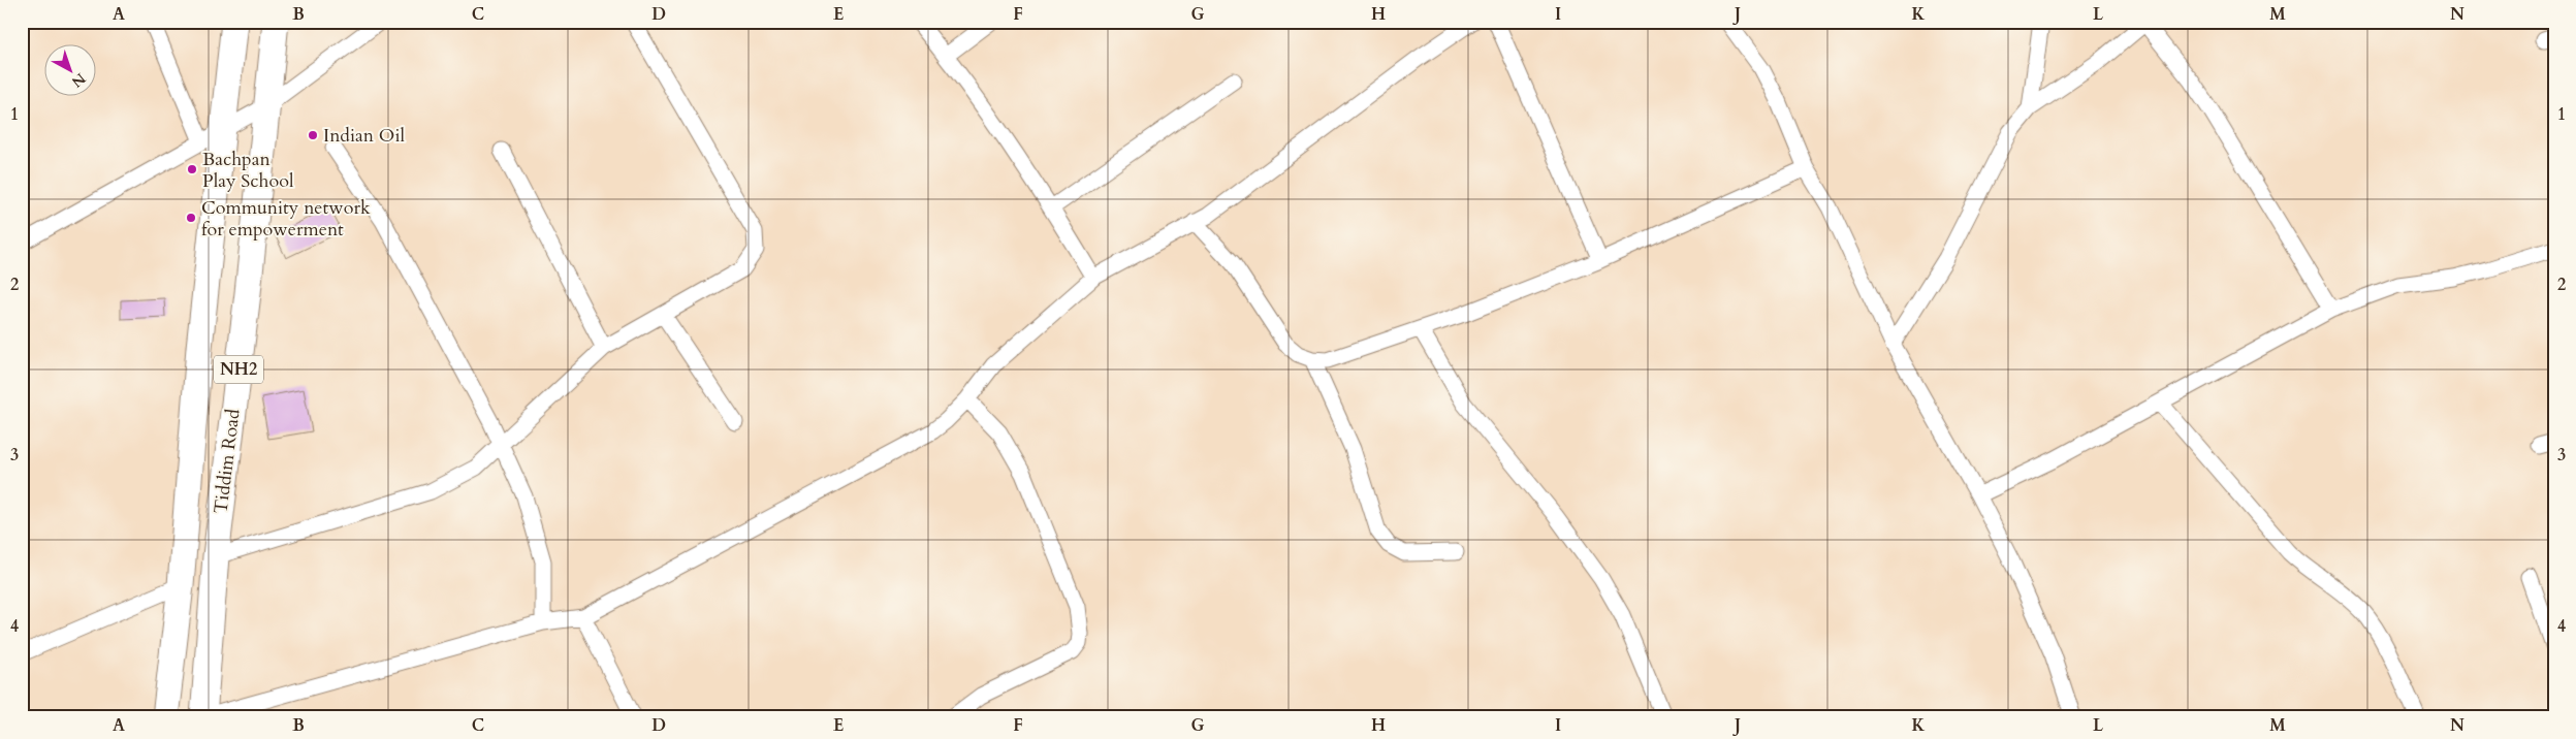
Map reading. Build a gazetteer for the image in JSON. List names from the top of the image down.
{
  "streets": {
    "highway": ["NH2", "Tiddim Road"]
  },
  "places": ["Indian Oil", "Bachpan Play School", "Community network for empowerment"],
  "north": "bottom right",
  "grid": {
    "columns": [
      "A",
      "B",
      "C",
      "D",
      "E",
      "F",
      "G",
      "H",
      "I",
      "J",
      "K",
      "L",
      "M",
      "N"
    ],
    "rows": [
      "1",
      "2",
      "3",
      "4"
    ]
  }
}
